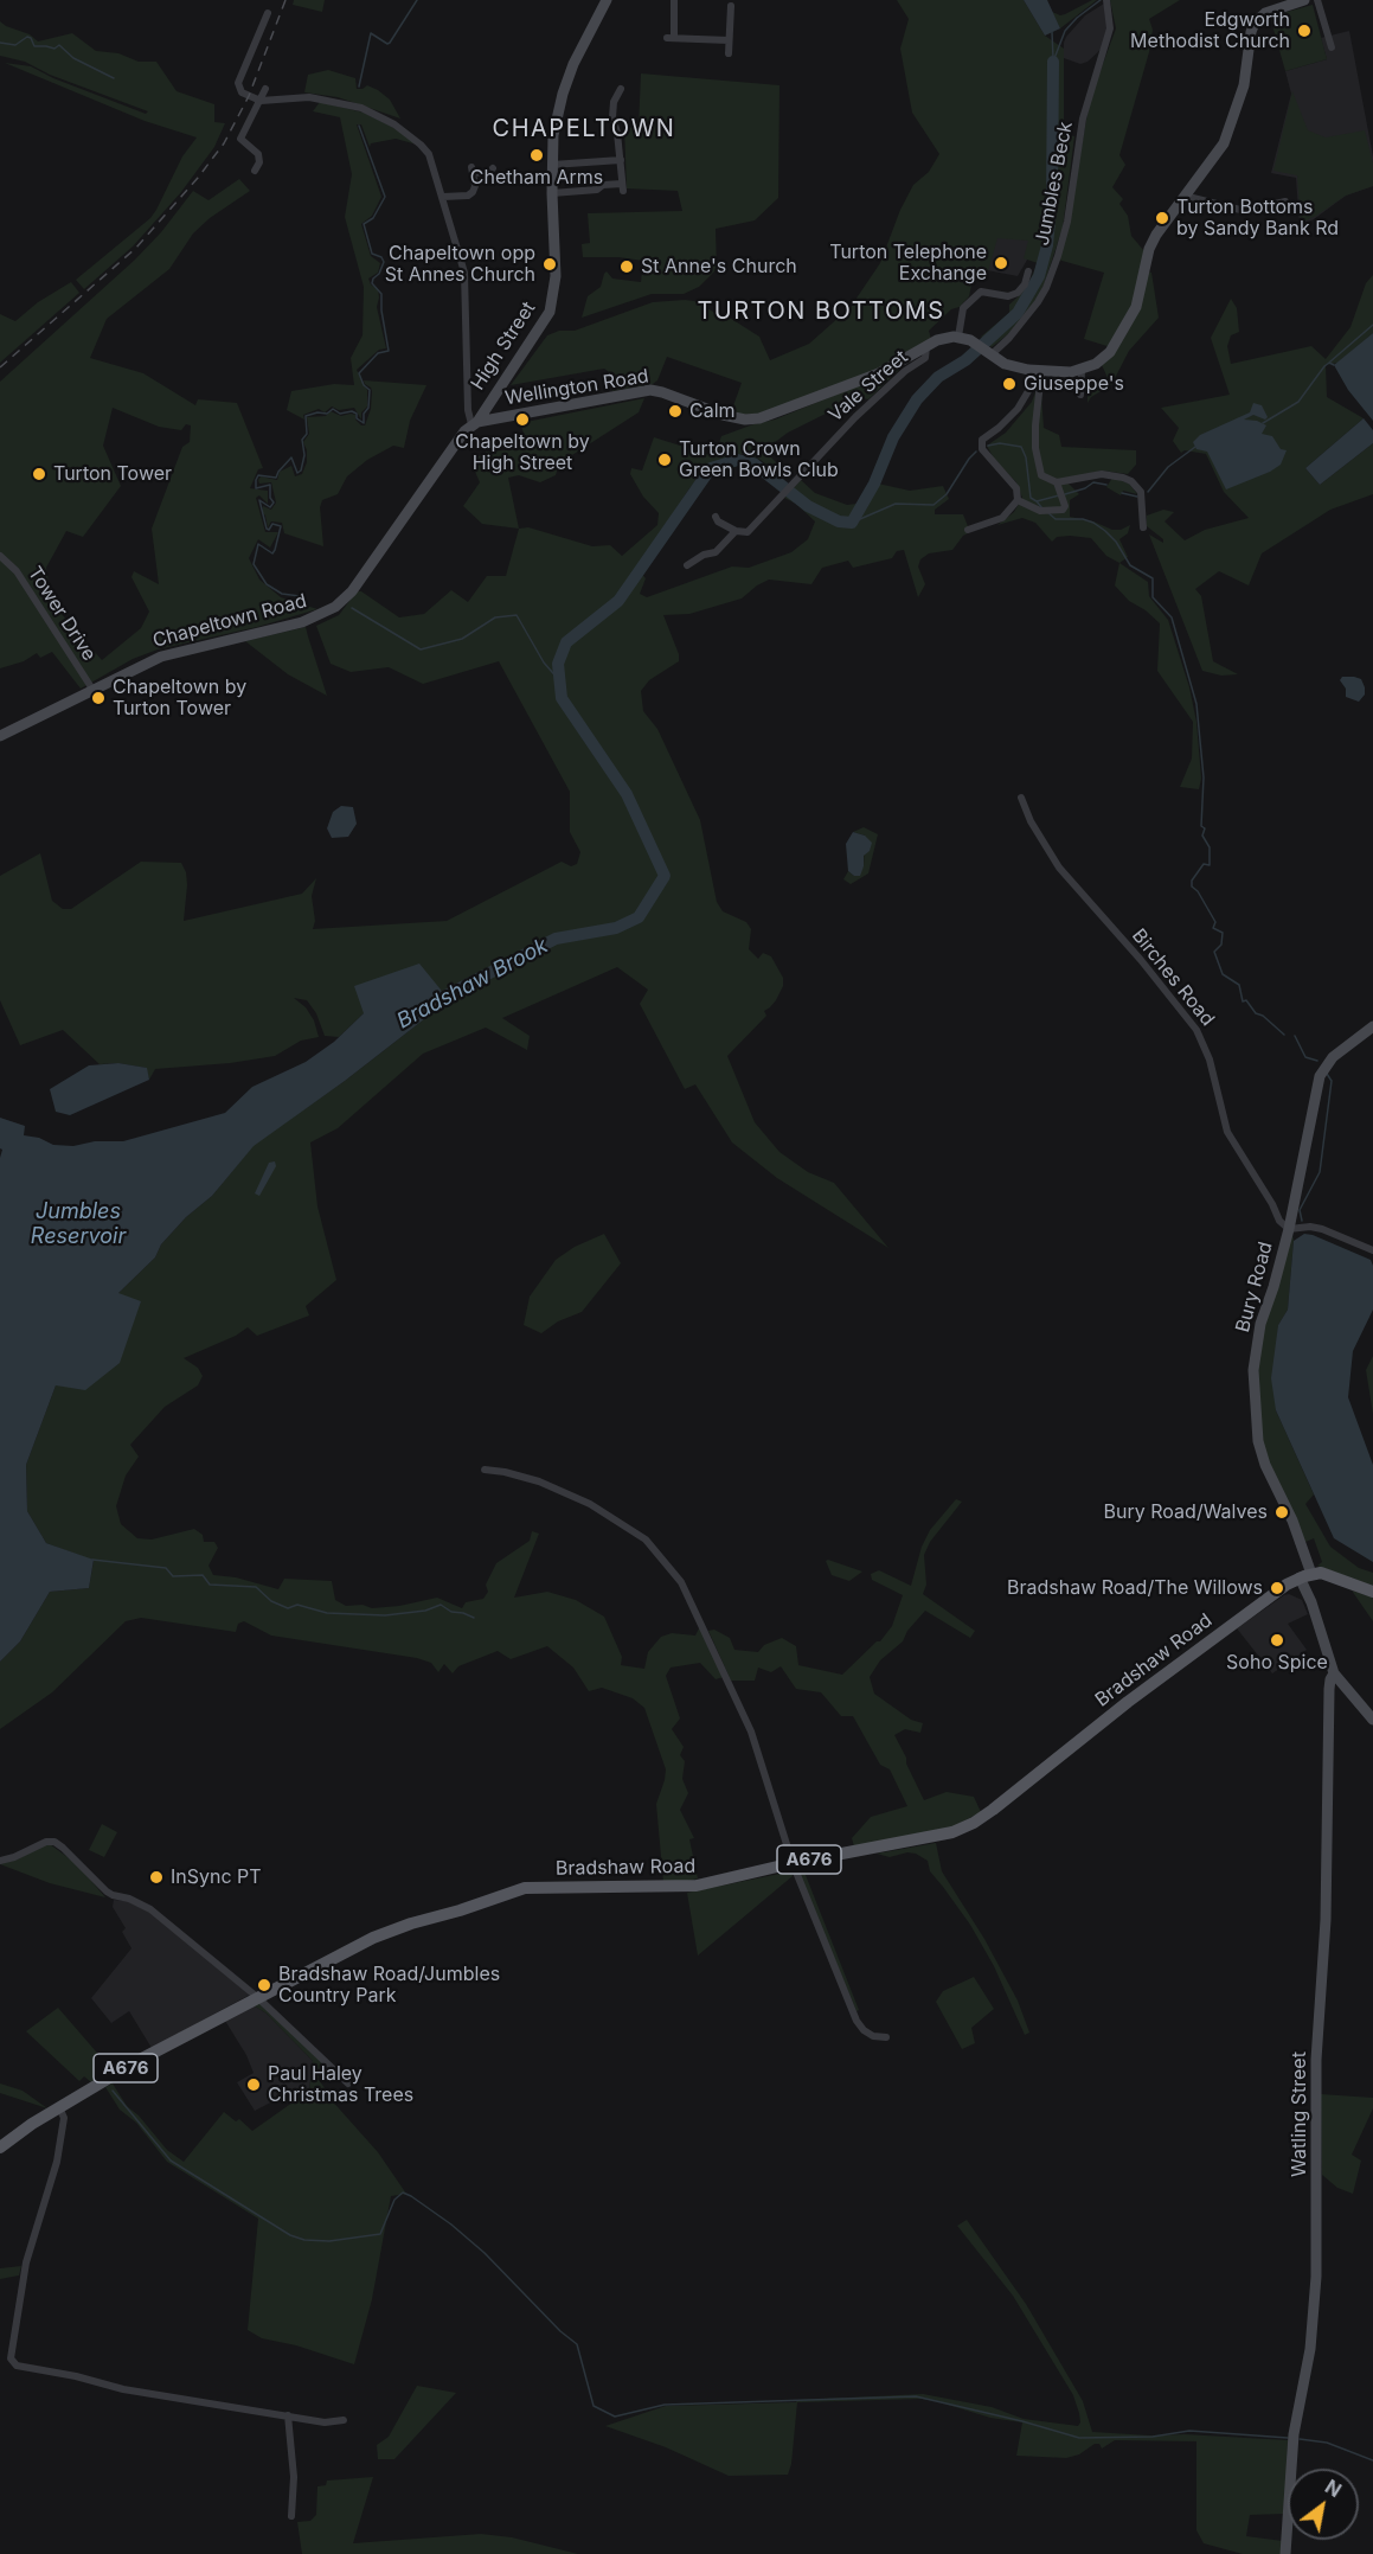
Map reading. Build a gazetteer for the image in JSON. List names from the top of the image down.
{
  "streets": {
    "main road": ["Bradshaw Road", "A676"],
    "street": [
      "Jumbles Beck",
      "High Street",
      "Vale Street",
      "Wellington Road",
      "Tower Drive",
      "Chapeltown Road",
      "Birches Road",
      "Bury Road",
      "Watling Street"
    ]
  },
  "crossings": [
    ["High Street", "Wellington Road"],
    ["High Street", "Chapeltown Road"],
    ["Vale Street", "Wellington Road"],
    ["Wellington Road", "Chapeltown Road"],
    ["Tower Drive", "Chapeltown Road"],
    ["Birches Road", "Bury Road"],
    ["Bury Road", "Bradshaw Road"],
    ["Bury Road", "Watling Street"]
  ],
  "districts": ["CHAPELTOWN", "TURTON BOTTOMS"],
  "water": ["Bradshaw Brook", "Jumbles Reservoir"],
  "places": [
    "Edgworth Methodist Church",
    "Chetham Arms",
    "Turton Bottoms by Sandy Bank Rd",
    "Turton Telephone Exchange",
    "Chapeltown opp St Annes Church",
    "St Anne's Church",
    "Giuseppe's",
    "Calm",
    "Chapeltown by High Street",
    "Turton Crown Green Bowls Club",
    "Turton Tower",
    "Chapeltown by Turton Tower",
    "Bury Road/Walves",
    "Bradshaw Road/The Willows",
    "Soho Spice",
    "InSync PT",
    "Bradshaw Road/Jumbles Country Park",
    "Paul Haley Christmas Trees"
  ],
  "north": "top right"
}
